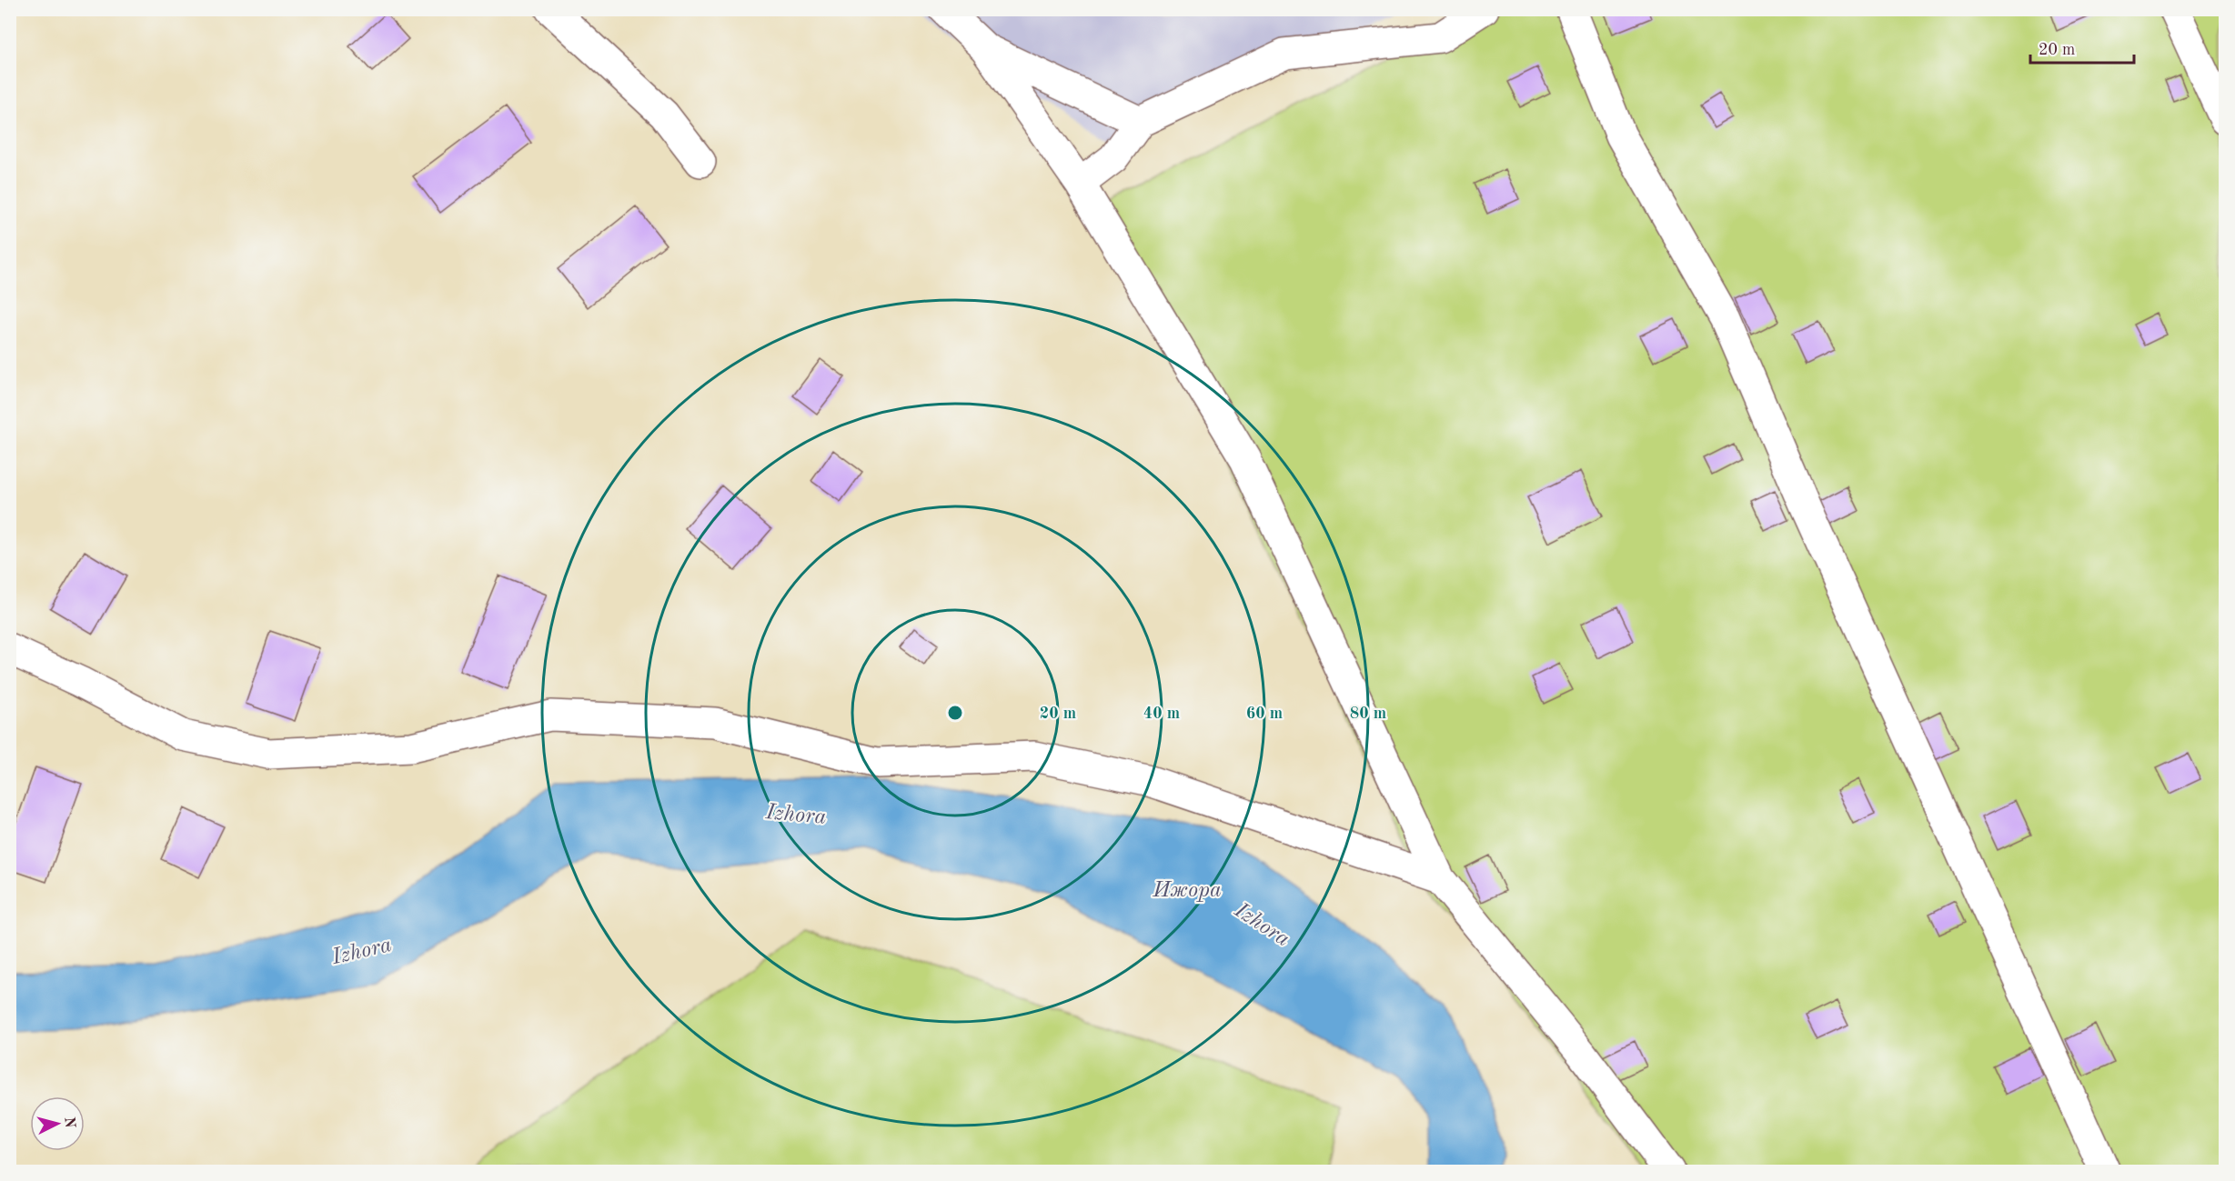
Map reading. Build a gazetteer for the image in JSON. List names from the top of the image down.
{
  "water": ["Izhora", "Ижора"],
  "scale_bar": "20 m",
  "north": "right",
  "rings": [
    "20 m",
    "40 m",
    "60 m",
    "80 m"
  ]
}
